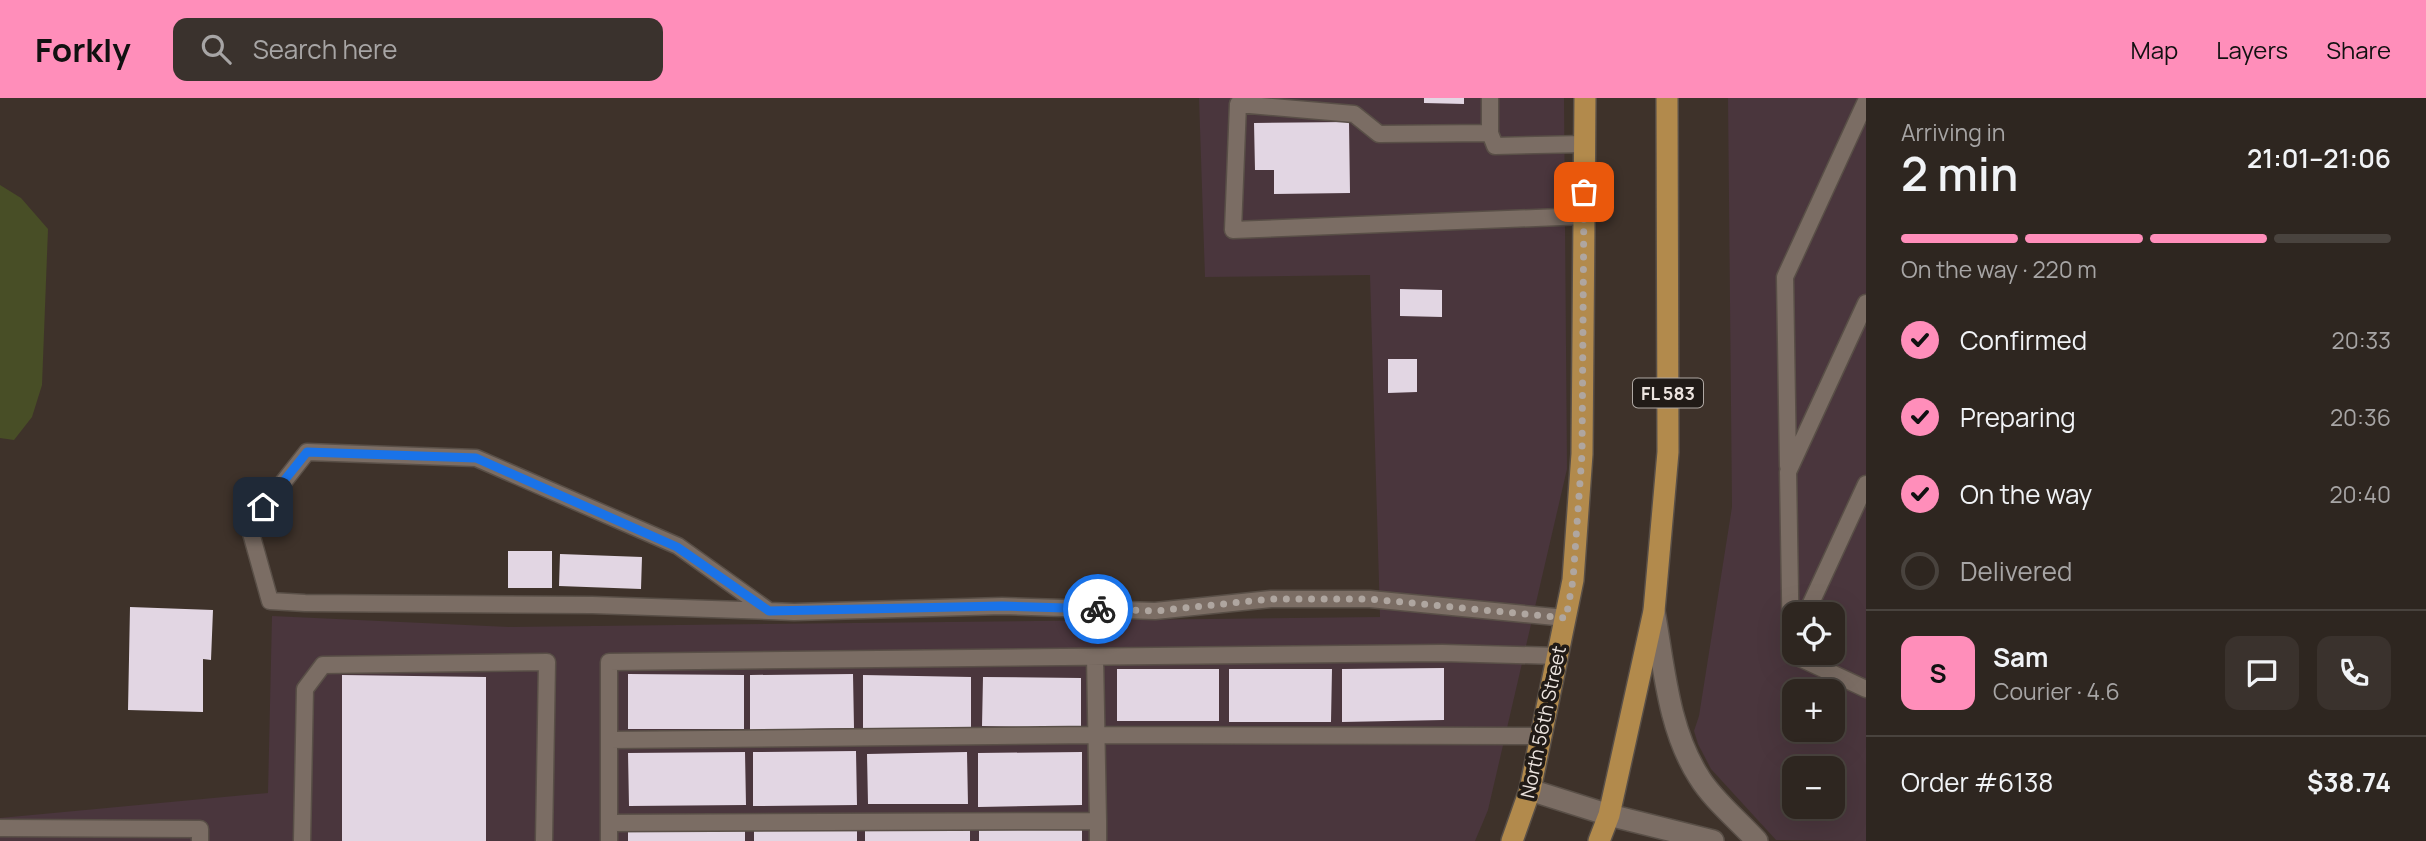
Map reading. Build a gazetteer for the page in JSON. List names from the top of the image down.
{
  "streets": {
    "main road": ["FL 583", "North 56th Street"]
  },
  "page": {
    "header": "Forkly",
    "search": "Search here",
    "nav": ["Map", "Layers", "Share"],
    "heading": ["2 min", "Arriving in", "21:01–21:06"],
    "panel": [
      "Sam",
      "Courier · 4.6",
      "Order #6138",
      "$38.74"
    ],
    "bar": "On the way · 220 m",
    "list": [
      ["Confirmed", "20:33"],
      ["Preparing", "20:36"],
      ["On the way", "20:40"],
      "Delivered"
    ],
    "map_buttons": ["+", "−"],
    "round": "S"
  }
}
